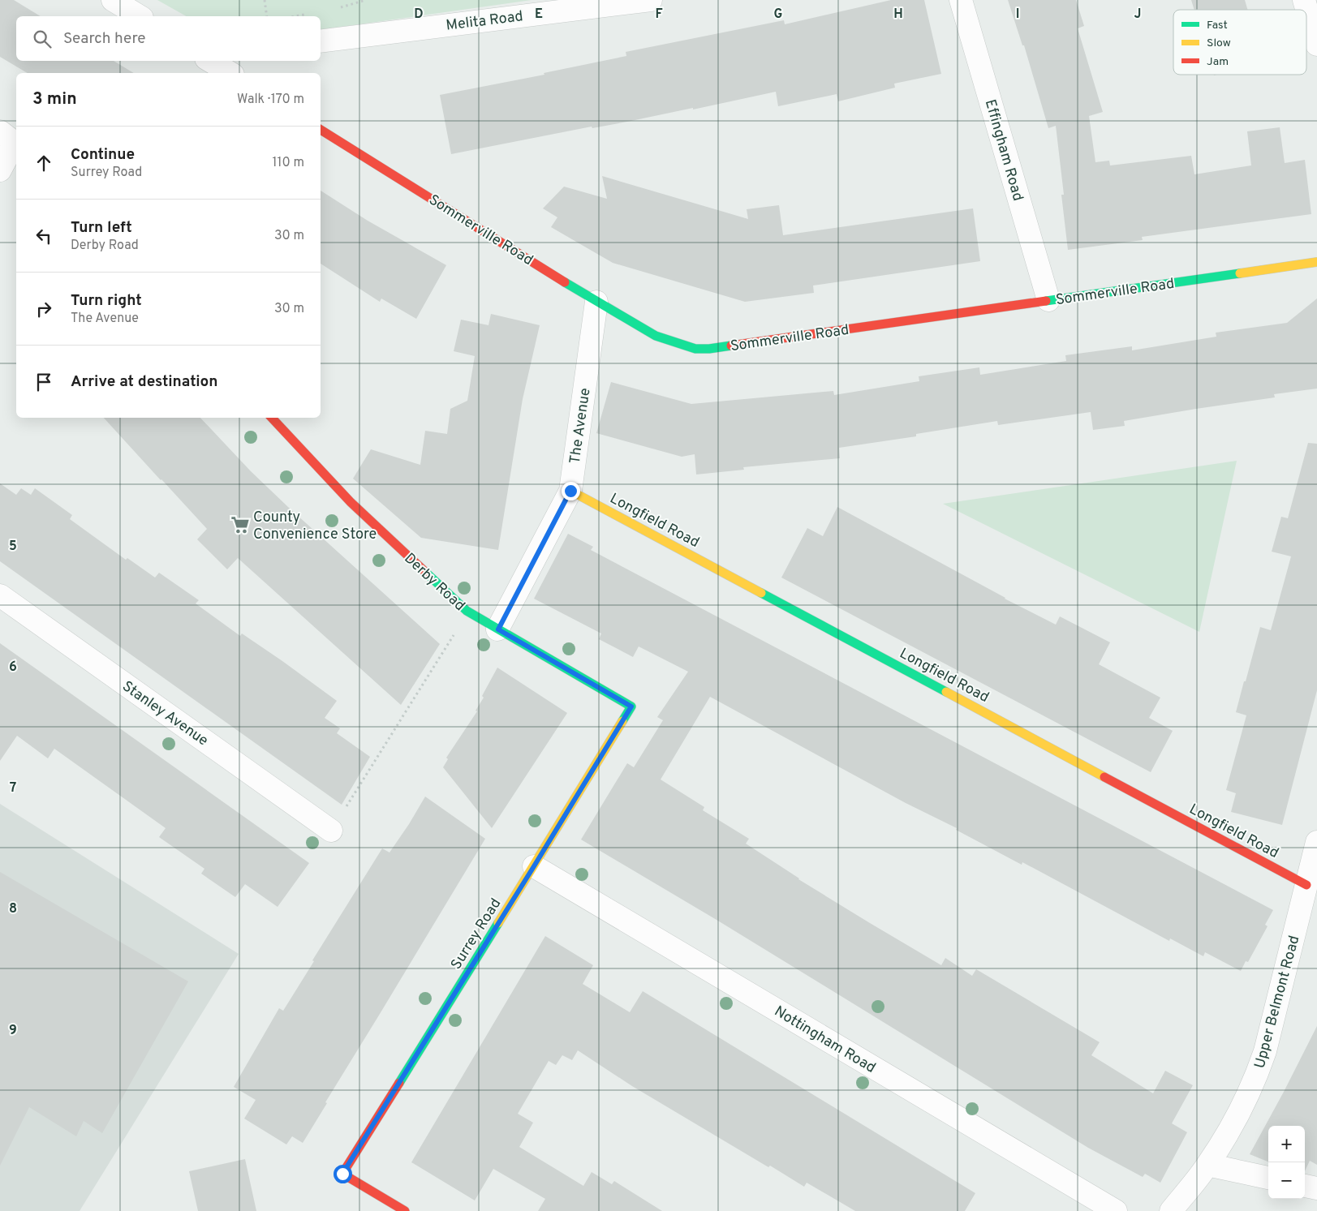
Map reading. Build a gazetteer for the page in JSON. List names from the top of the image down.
{
  "streets": {
    "street": [
      "Melita Road",
      "Effingham Road",
      "Sommerville Road",
      "The Avenue",
      "Longfield Road",
      "Derby Road",
      "Stanley Avenue",
      "Surrey Road",
      "Upper Belmont Road",
      "Nottingham Road"
    ]
  },
  "crossings": [
    ["Effingham Road", "Sommerville Road"],
    ["Sommerville Road", "The Avenue"],
    ["The Avenue", "Longfield Road"],
    ["The Avenue", "Derby Road"],
    ["Longfield Road", "Upper Belmont Road"],
    ["Derby Road", "Surrey Road"],
    ["Surrey Road", "Nottingham Road"]
  ],
  "places": {
    "supermarket": ["County Convenience Store"]
  },
  "legend": ["Fast", "Slow", "Jam"],
  "page": {
    "search": "Search here",
    "heading": ["3 min", "Walk · 170 m"],
    "list": [
      ["Continue", "Surrey Road", "110 m"],
      ["Turn left", "Derby Road", "30 m"],
      ["Turn right", "The Avenue", "30 m"],
      "Arrive at destination"
    ],
    "map_buttons": ["+", "−"]
  },
  "grid": {
    "columns": [
      "D",
      "E",
      "F",
      "G",
      "H",
      "I",
      "J"
    ],
    "rows": [
      "5",
      "6",
      "7",
      "8",
      "9"
    ]
  }
}
